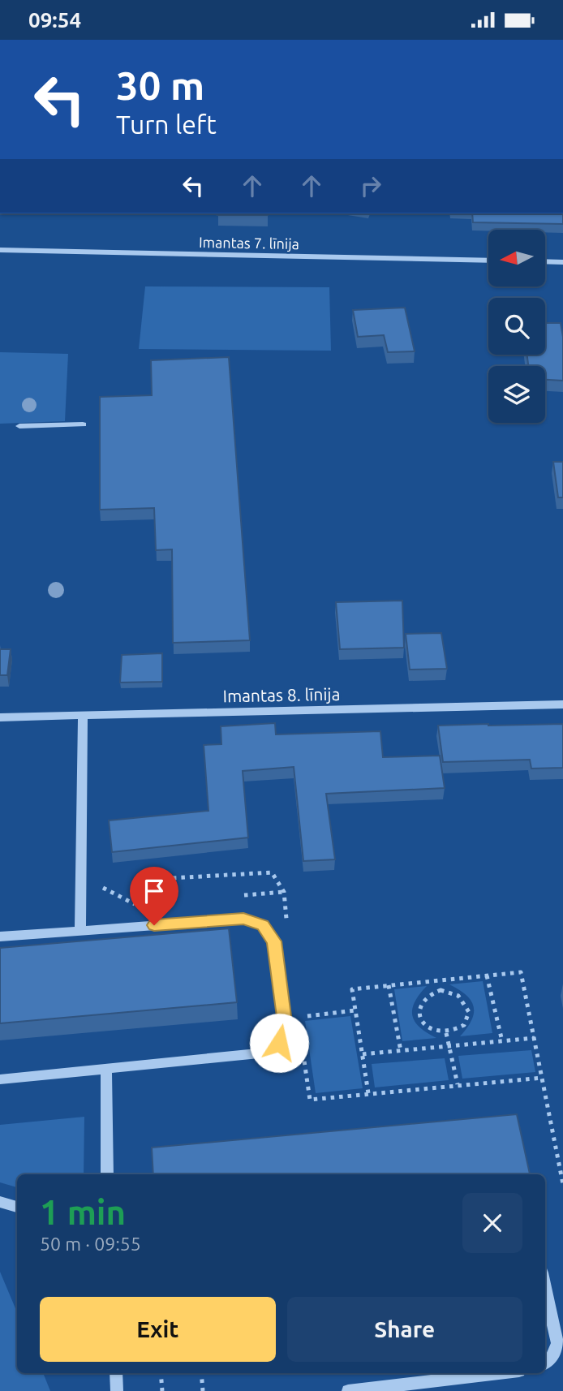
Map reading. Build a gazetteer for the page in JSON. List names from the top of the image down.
{
  "streets": {
    "street": ["Imantas 7. līnija", "Imantas 8. līnija"]
  },
  "north": "left",
  "page": {
    "status": "09:54",
    "turn": ["30 m", "Turn left"],
    "heading": ["1 min", "50 m · 09:55"],
    "buttons": ["Exit", "Share"]
  }
}
